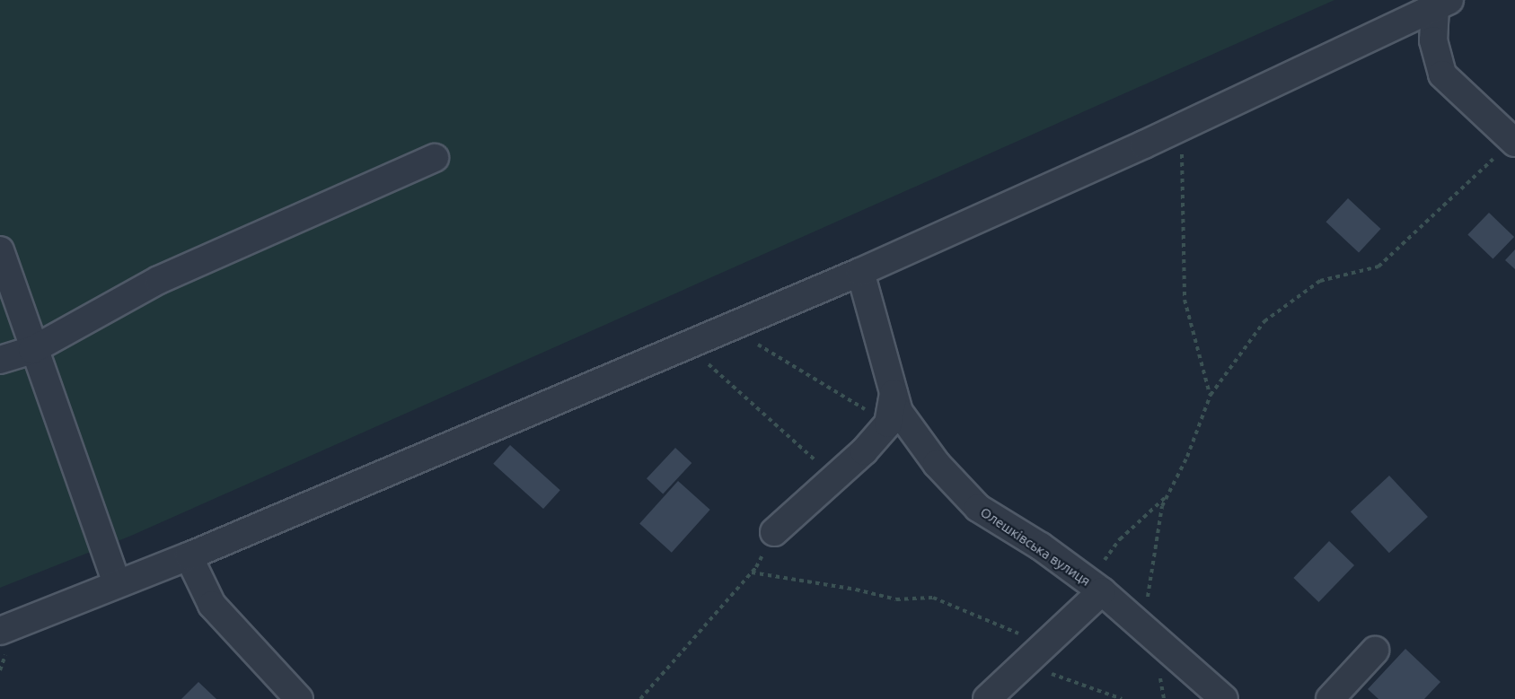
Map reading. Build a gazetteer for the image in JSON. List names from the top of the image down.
{
  "streets": {
    "street": ["Олешківська вулиця"]
  }
}
